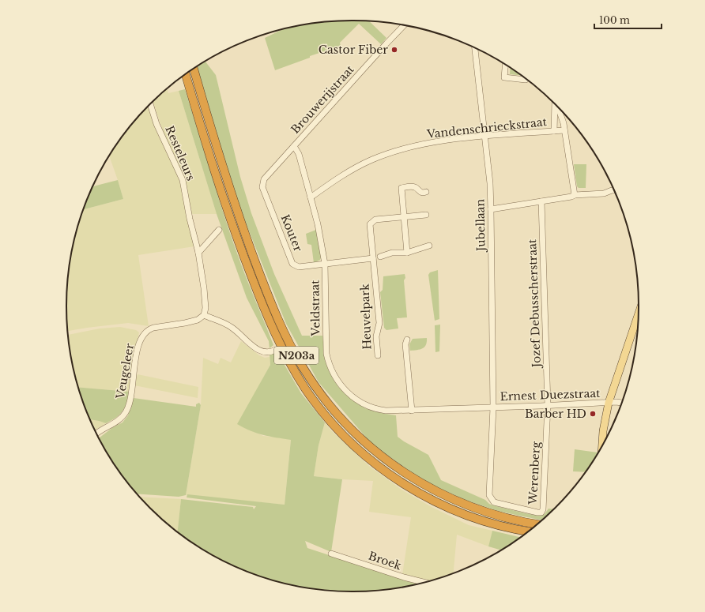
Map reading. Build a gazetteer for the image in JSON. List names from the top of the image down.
{
  "streets": {
    "highway": ["N203a"],
    "street": [
      "Brouwerijstraat",
      "Vandenschrieckstraat",
      "Resteleurs",
      "Jubellaan",
      "Kouter",
      "Jozef Debusscherstraat",
      "Veldstraat",
      "Heuvelpark",
      "Veugeleer",
      "Ernest Duezstraat",
      "Werenberg",
      "Broek"
    ]
  },
  "crossings": [
    ["Brouwerijstraat", "Kouter"],
    ["Brouwerijstraat", "Veldstraat"],
    ["Vandenschrieckstraat", "Jubellaan"],
    ["Vandenschrieckstraat", "Veldstraat"],
    ["Resteleurs", "Veugeleer"],
    ["Jubellaan", "Veldstraat"],
    ["Jubellaan", "Ernest Duezstraat"],
    ["Jubellaan", "Werenberg"],
    ["Kouter", "Veldstraat"],
    ["Jozef Debusscherstraat", "Ernest Duezstraat"],
    ["Jozef Debusscherstraat", "Werenberg"],
    ["Veldstraat", "Ernest Duezstraat"],
    ["Ernest Duezstraat", "Werenberg"]
  ],
  "places": ["Castor Fiber", "Barber HD"],
  "scale_bar": "100 m"
}
